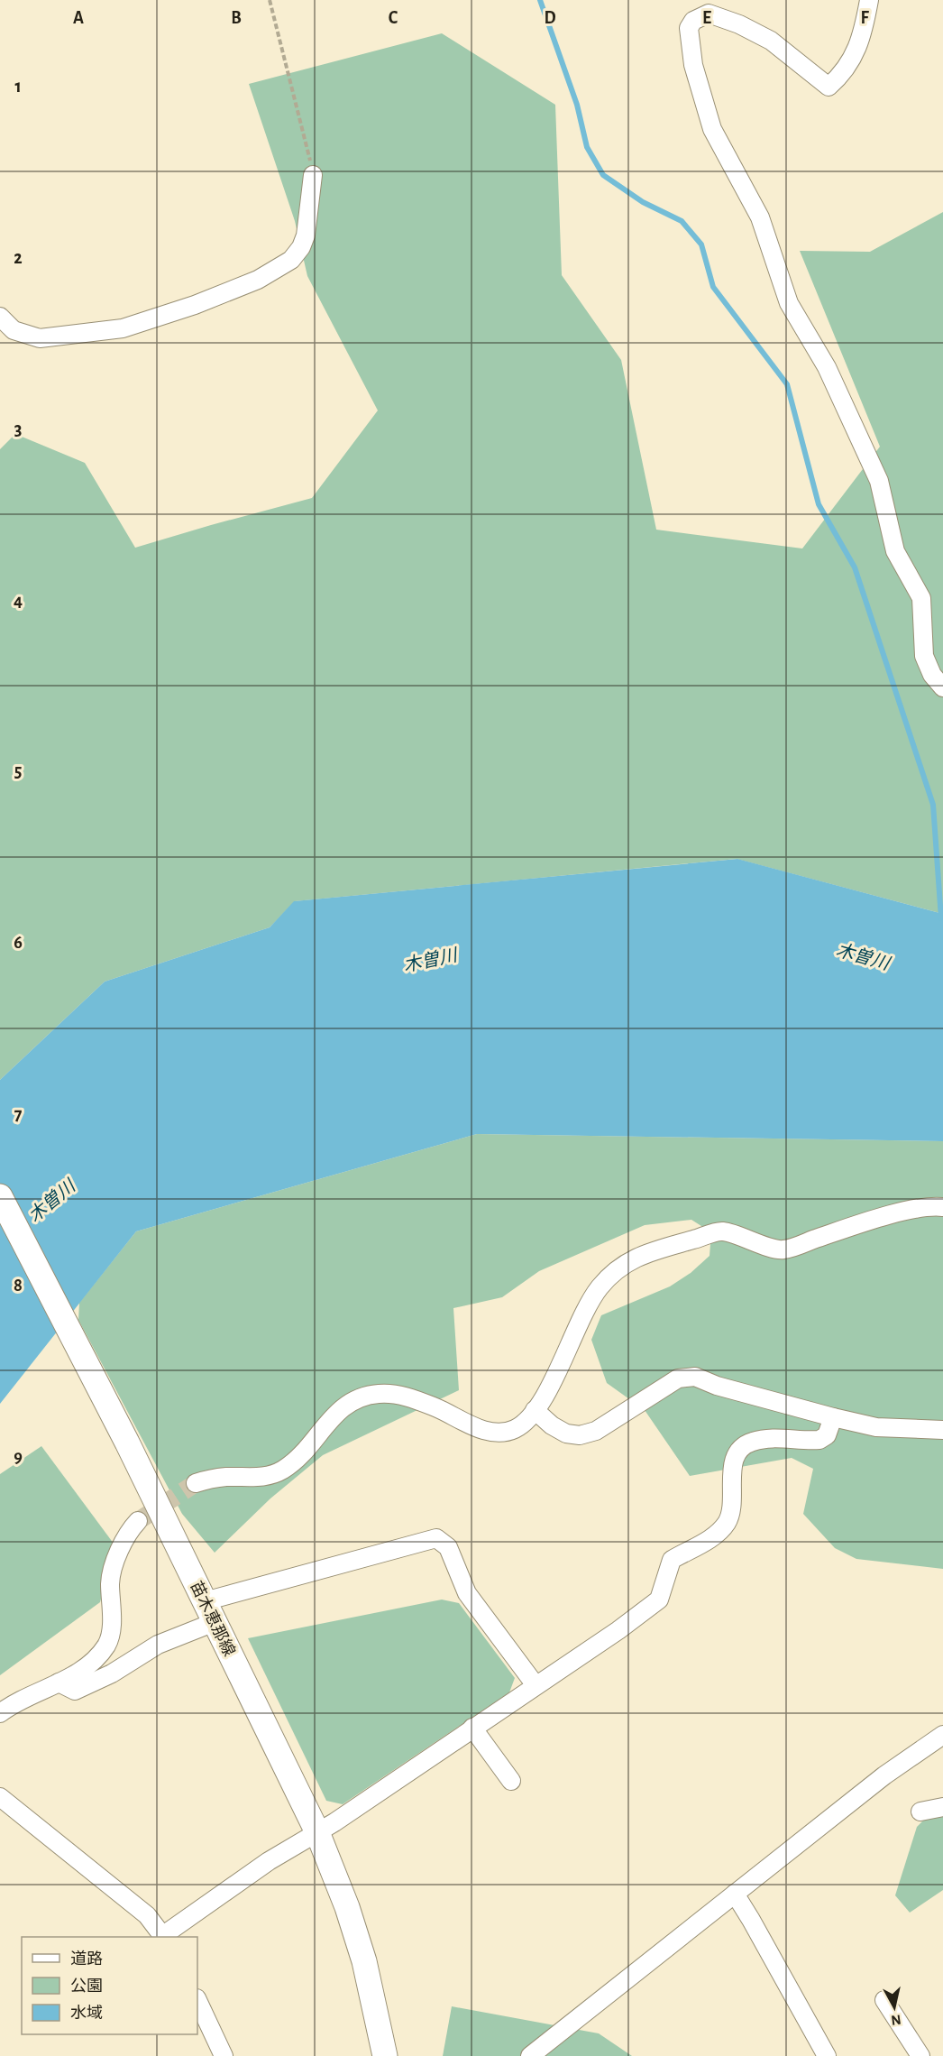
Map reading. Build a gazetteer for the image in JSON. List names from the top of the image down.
{
  "streets": {
    "main road": ["苗木恵那線"]
  },
  "water": ["木曽川"],
  "legend": ["道路", "公園", "水域"],
  "north": "bottom",
  "grid": {
    "columns": [
      "A",
      "B",
      "C",
      "D",
      "E",
      "F"
    ],
    "rows": [
      "1",
      "2",
      "3",
      "4",
      "5",
      "6",
      "7",
      "8",
      "9"
    ]
  }
}
